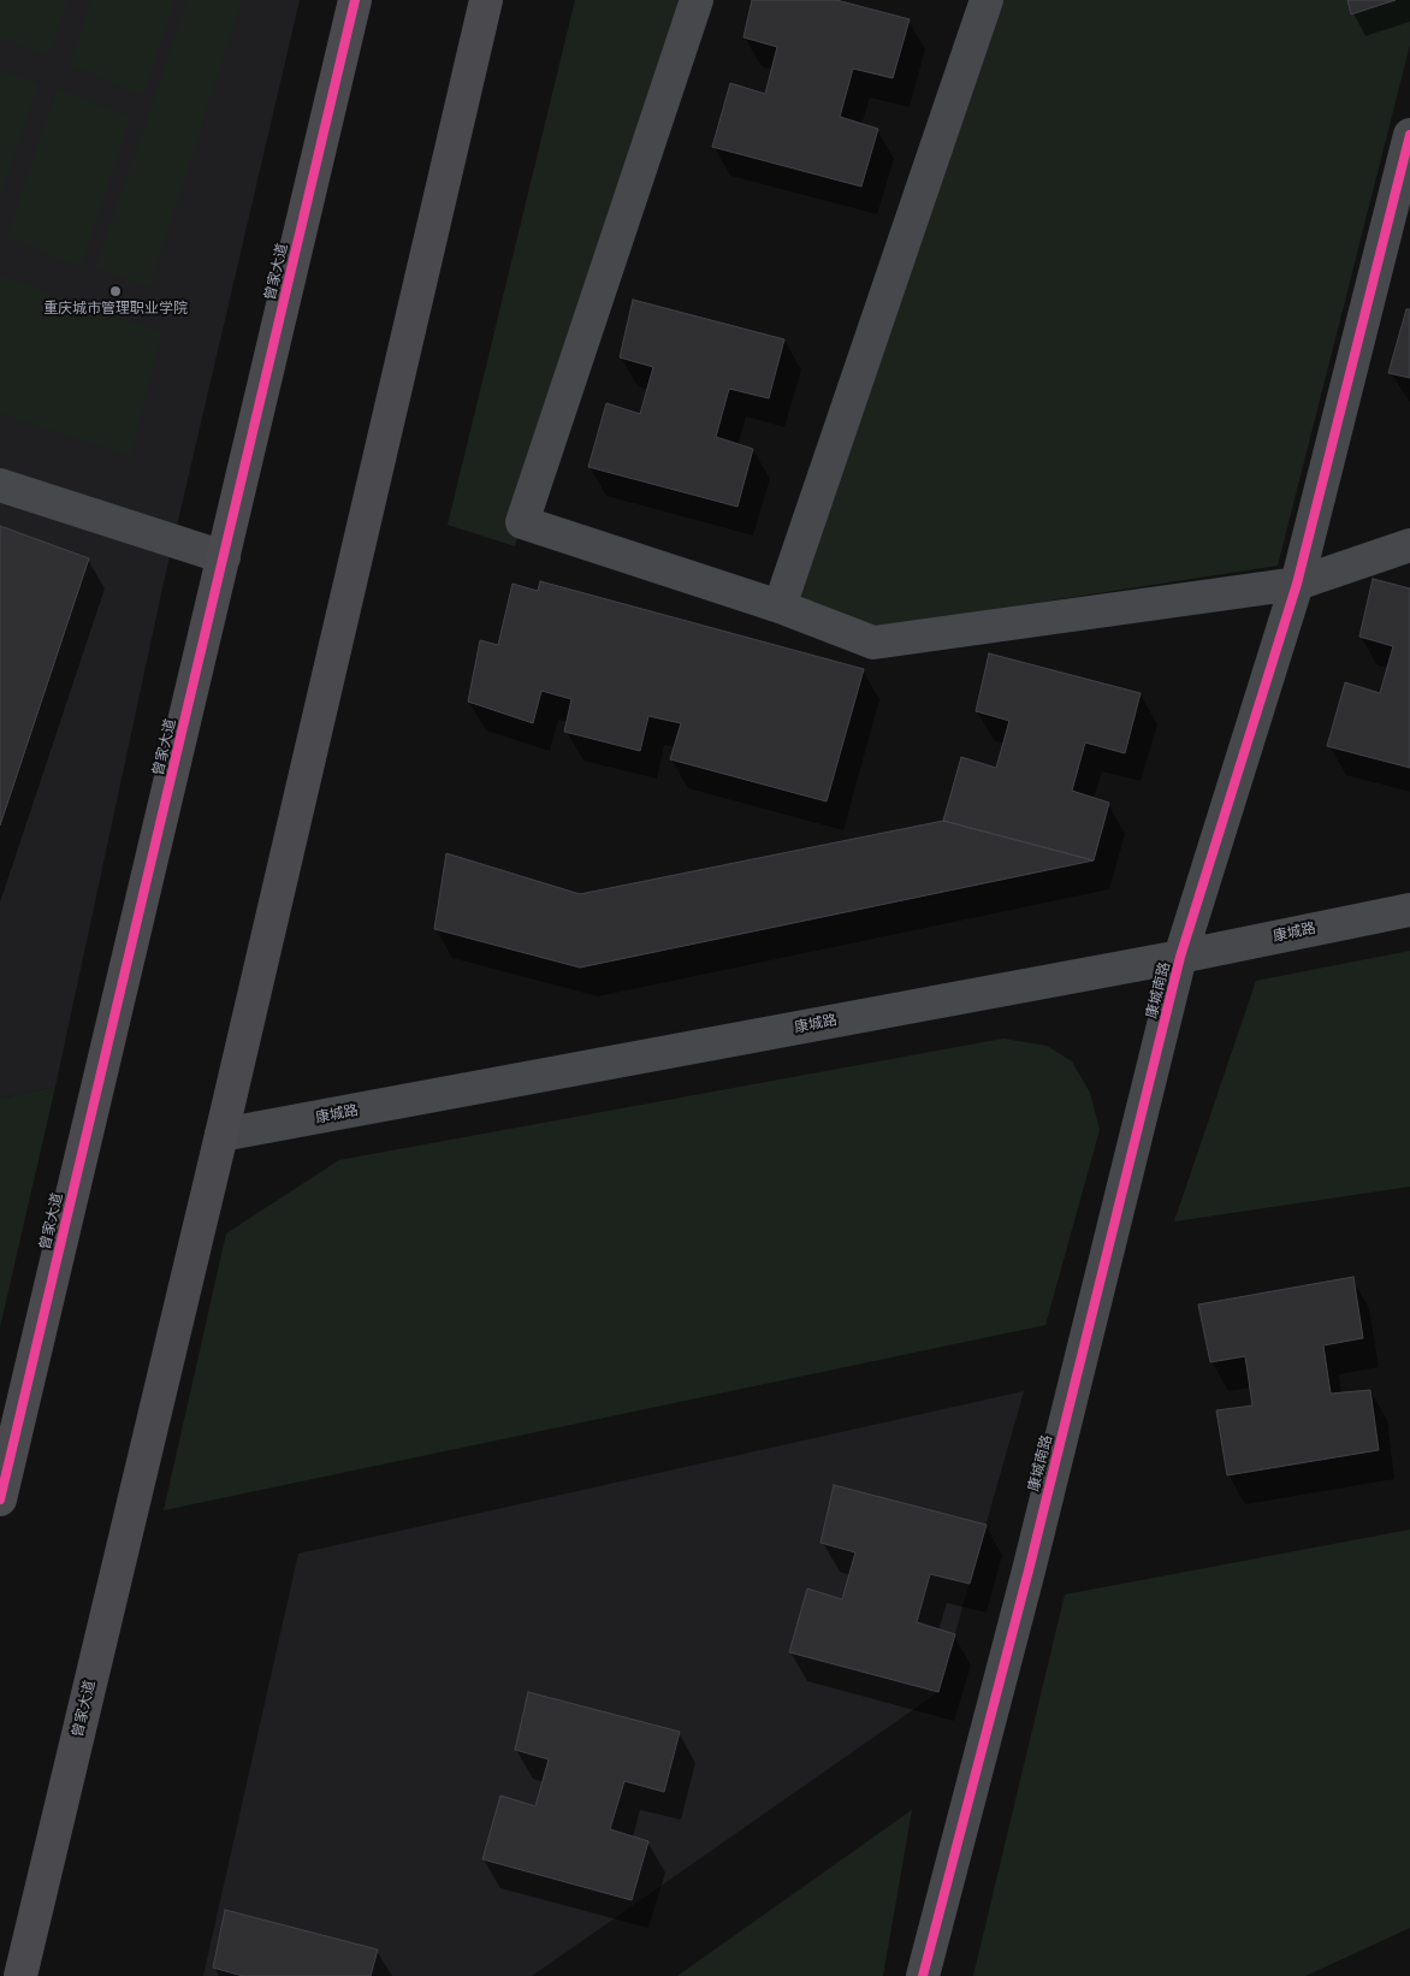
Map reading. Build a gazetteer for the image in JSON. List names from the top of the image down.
{
  "streets": {
    "highway": ["曾家大道"],
    "street": ["康城路", "康城南路"]
  },
  "crossings": [
    ["曾家大道", "康城路"],
    ["康城路", "康城南路"]
  ],
  "places": ["重庆城市管理职业学院"]
}
